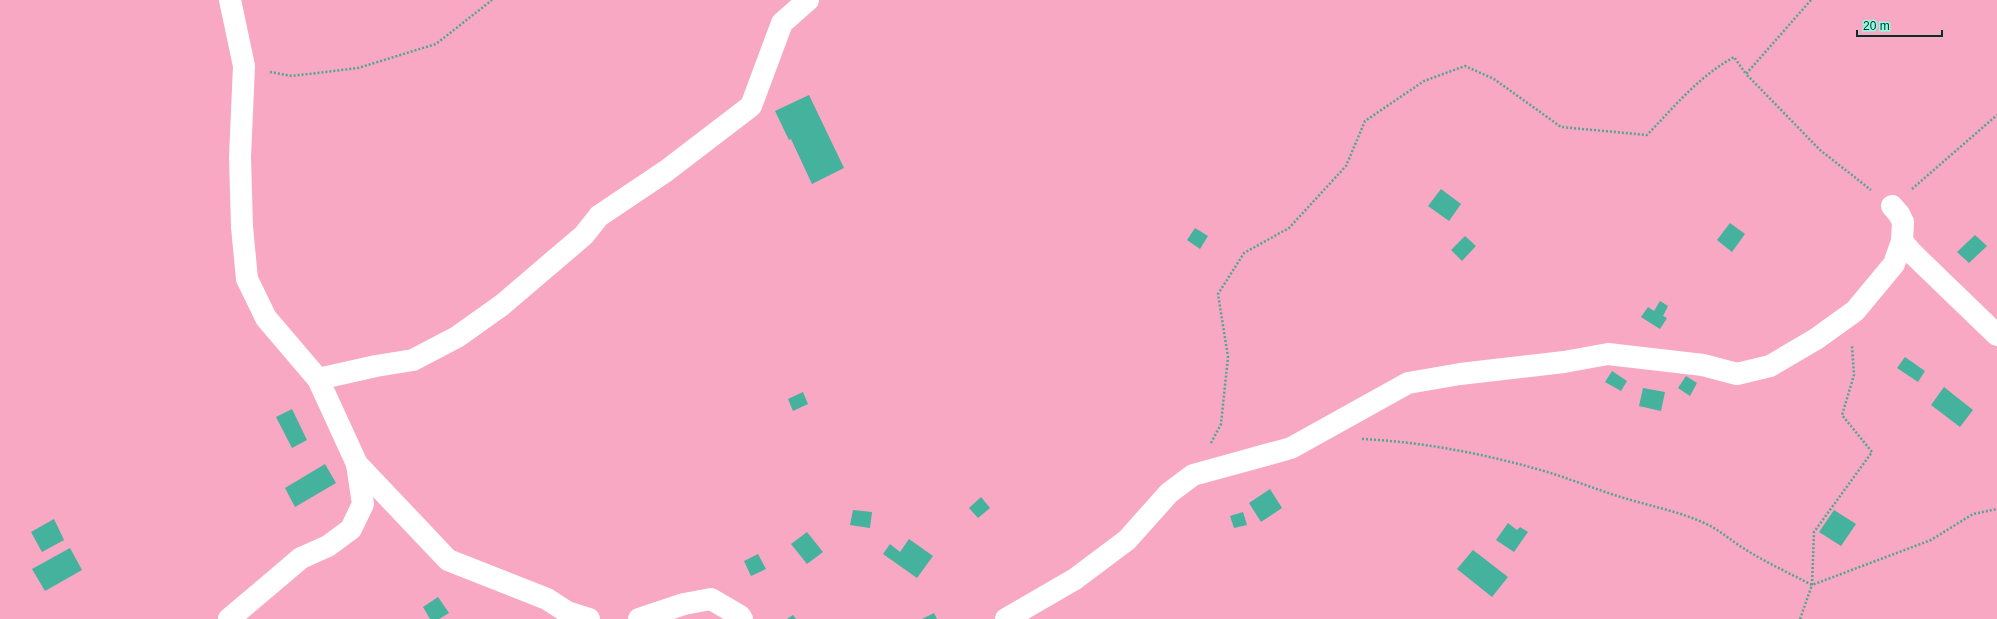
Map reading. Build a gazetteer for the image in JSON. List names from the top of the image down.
{
  "scale_bar": "20 m"
}
